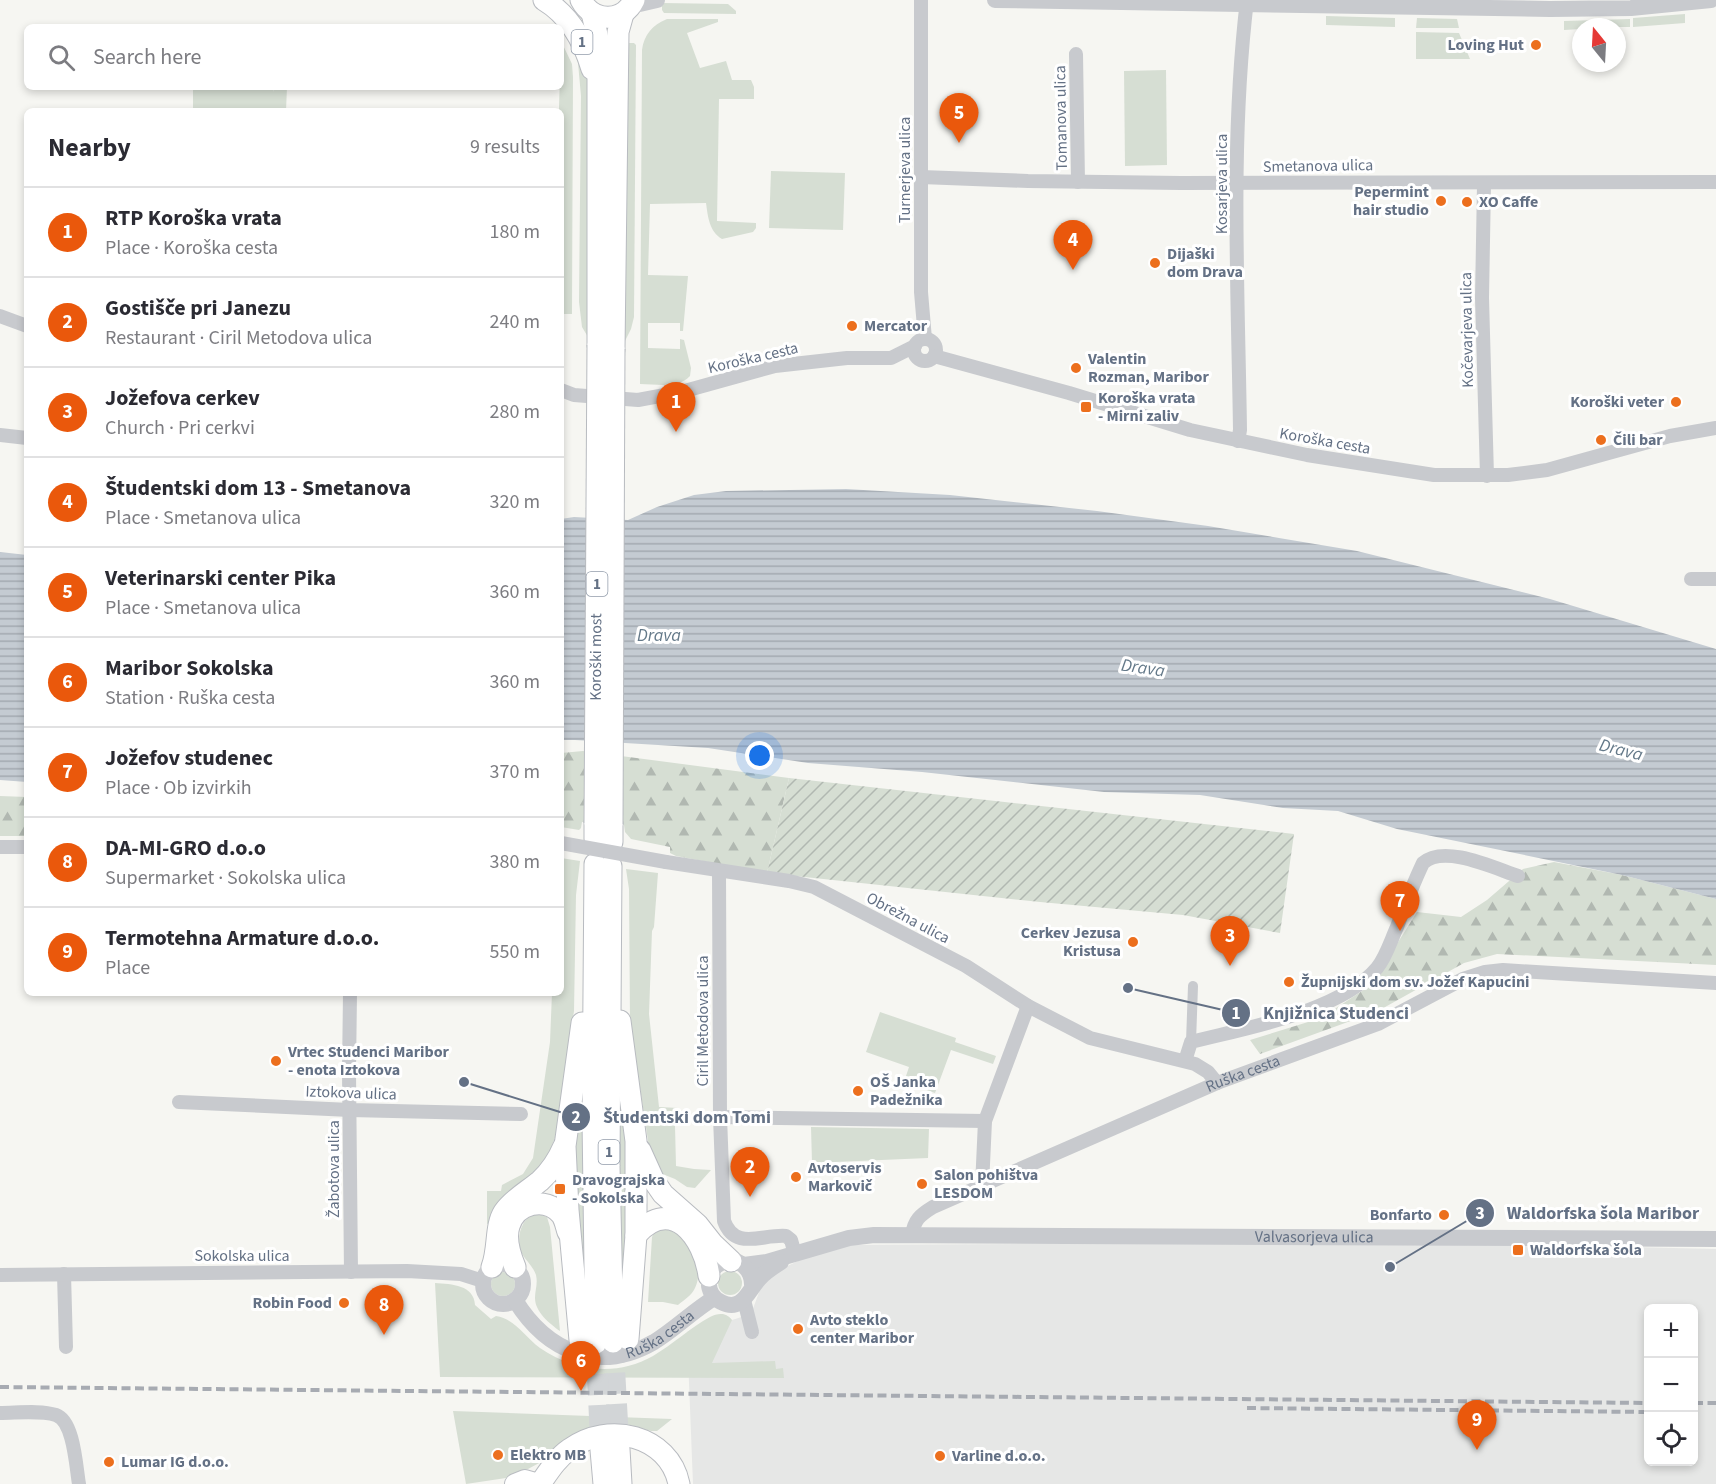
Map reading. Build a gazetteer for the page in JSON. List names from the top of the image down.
{
  "streets": {
    "main road": ["1", "Koroški most"],
    "street": [
      "Tomanova ulica",
      "Smetanova ulica",
      "Turnerjeva ulica",
      "Kosarjeva ulica",
      "Kočevarjeva ulica",
      "Koroška cesta",
      "Obrežna ulica",
      "Ciril Metodova ulica",
      "Ruška cesta",
      "Iztokova ulica",
      "Žabotova ulica",
      "Valvasorjeva ulica",
      "Sokolska ulica"
    ]
  },
  "crossings": [
    ["1", "Koroški most"],
    ["Tomanova ulica", "Smetanova ulica"],
    ["Smetanova ulica", "Turnerjeva ulica"],
    ["Smetanova ulica", "Kosarjeva ulica"],
    ["Smetanova ulica", "Kočevarjeva ulica"],
    ["Turnerjeva ulica", "Koroška cesta"],
    ["Kosarjeva ulica", "Koroška cesta"],
    ["Kočevarjeva ulica", "Koroška cesta"],
    ["Obrežna ulica", "Ciril Metodova ulica"],
    ["Obrežna ulica", "Ruška cesta"],
    ["Ruška cesta", "Valvasorjeva ulica"],
    ["Ruška cesta", "Sokolska ulica"],
    ["Iztokova ulica", "Žabotova ulica"],
    ["Žabotova ulica", "Sokolska ulica"]
  ],
  "water": ["Drava"],
  "places": {
    "other": [
      "Loving Hut",
      "Pepermint hair studio",
      "XO Caffe",
      "Dijaški dom Drava",
      "Mercator",
      "Valentin Rozman, Maribor",
      "Koroški veter",
      "Čili bar",
      "Cerkev Jezusa Kristusa",
      "Župnijski dom sv. Jožef Kapucini",
      "Knjižnica Studenci",
      "Vrtec Studenci Maribor - enota Iztokova",
      "Študentski dom Tomi",
      "OŠ Janka Padežnika",
      "Avtoservis Markovič",
      "Salon pohištva LESDOM",
      "Bonfarto",
      "Waldorfska šola Maribor",
      "Robin Food",
      "Avto steklo center Maribor",
      "Elektro MB",
      "Varline d.o.o.",
      "Lumar IG d.o.o."
    ],
    "transit": ["Koroška vrata - Mirni zaliv", "Dravograjska - Sokolska", "Waldorfska šola"]
  },
  "north": "top",
  "page": {
    "search": "Search here",
    "pins": [
      "5",
      "4",
      "1",
      "7",
      "3",
      "2",
      "8",
      "6",
      "9"
    ],
    "heading": ["Nearby", "9 results"],
    "list": [
      {
        "mark": "1",
        "name": "RTP Koroška vrata",
        "note": "Place · Koroška cesta",
        "value": "180 m"
      },
      {
        "mark": "2",
        "name": "Gostišče pri Janezu",
        "note": "Restaurant · Ciril Metodova ulica",
        "value": "240 m"
      },
      {
        "mark": "3",
        "name": "Jožefova cerkev",
        "note": "Church · Pri cerkvi",
        "value": "280 m"
      },
      {
        "mark": "4",
        "name": "Študentski dom 13 - Smetanova",
        "note": "Place · Smetanova ulica",
        "value": "320 m"
      },
      {
        "mark": "5",
        "name": "Veterinarski center Pika",
        "note": "Place · Smetanova ulica",
        "value": "360 m"
      },
      {
        "mark": "6",
        "name": "Maribor Sokolska",
        "note": "Station · Ruška cesta",
        "value": "360 m"
      },
      {
        "mark": "7",
        "name": "Jožefov studenec",
        "note": "Place · Ob izvirkih",
        "value": "370 m"
      },
      {
        "mark": "8",
        "name": "DA-MI-GRO d.o.o",
        "note": "Supermarket · Sokolska ulica",
        "value": "380 m"
      },
      {
        "mark": "9",
        "name": "Termotehna Armature d.o.o.",
        "note": "Place",
        "value": "550 m"
      }
    ],
    "map_buttons": ["+", "−"]
  }
}
